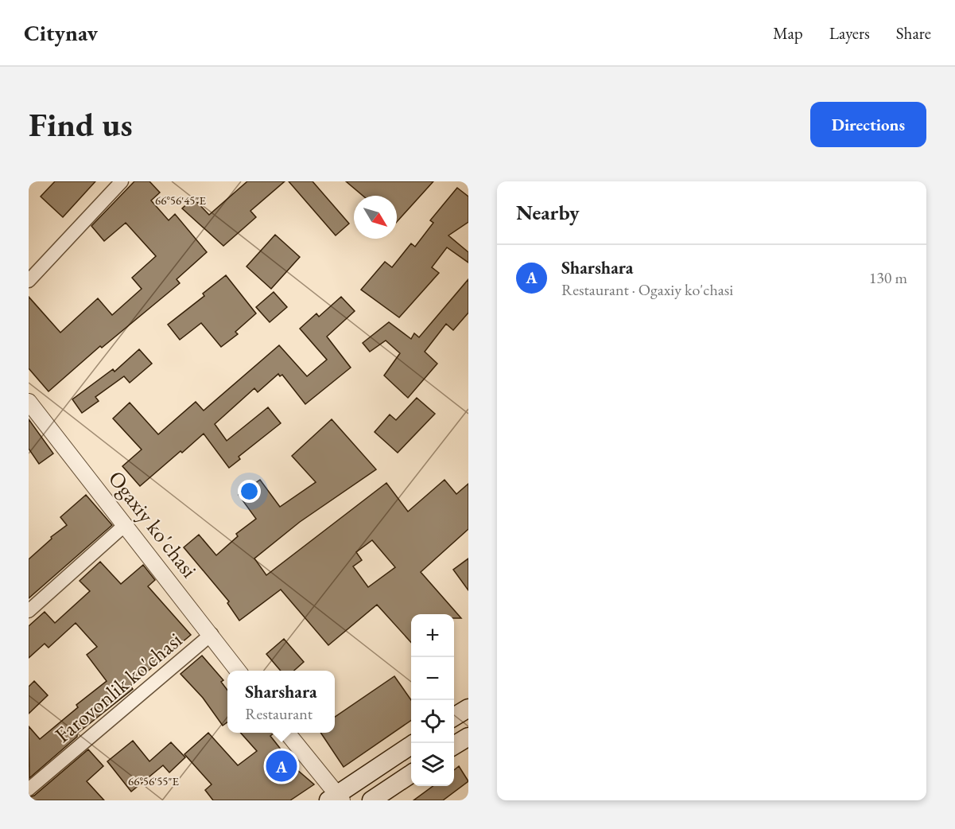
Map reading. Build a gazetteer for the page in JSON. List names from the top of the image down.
{
  "streets": {
    "street": ["Ogaxiy ko'chasi", "Farovonlik ko'chasi"]
  },
  "crossings": [
    ["Ogaxiy ko'chasi", "Farovonlik ko'chasi"]
  ],
  "north": "bottom right",
  "page": {
    "header": "Citynav",
    "nav": ["Map", "Layers", "Share"],
    "buttons": "Directions",
    "title": "Find us",
    "heading": "Nearby",
    "list": [
      {
        "mark": "A",
        "name": "Sharshara",
        "note": "Restaurant · Ogaxiy ko'chasi",
        "value": "130 m"
      }
    ],
    "map_buttons": ["+", "−"],
    "popup": ["Sharshara", "Restaurant"],
    "pins": "A"
  },
  "coordinates": ["66°56'45\"E", "66°56'55\"E"]
}
